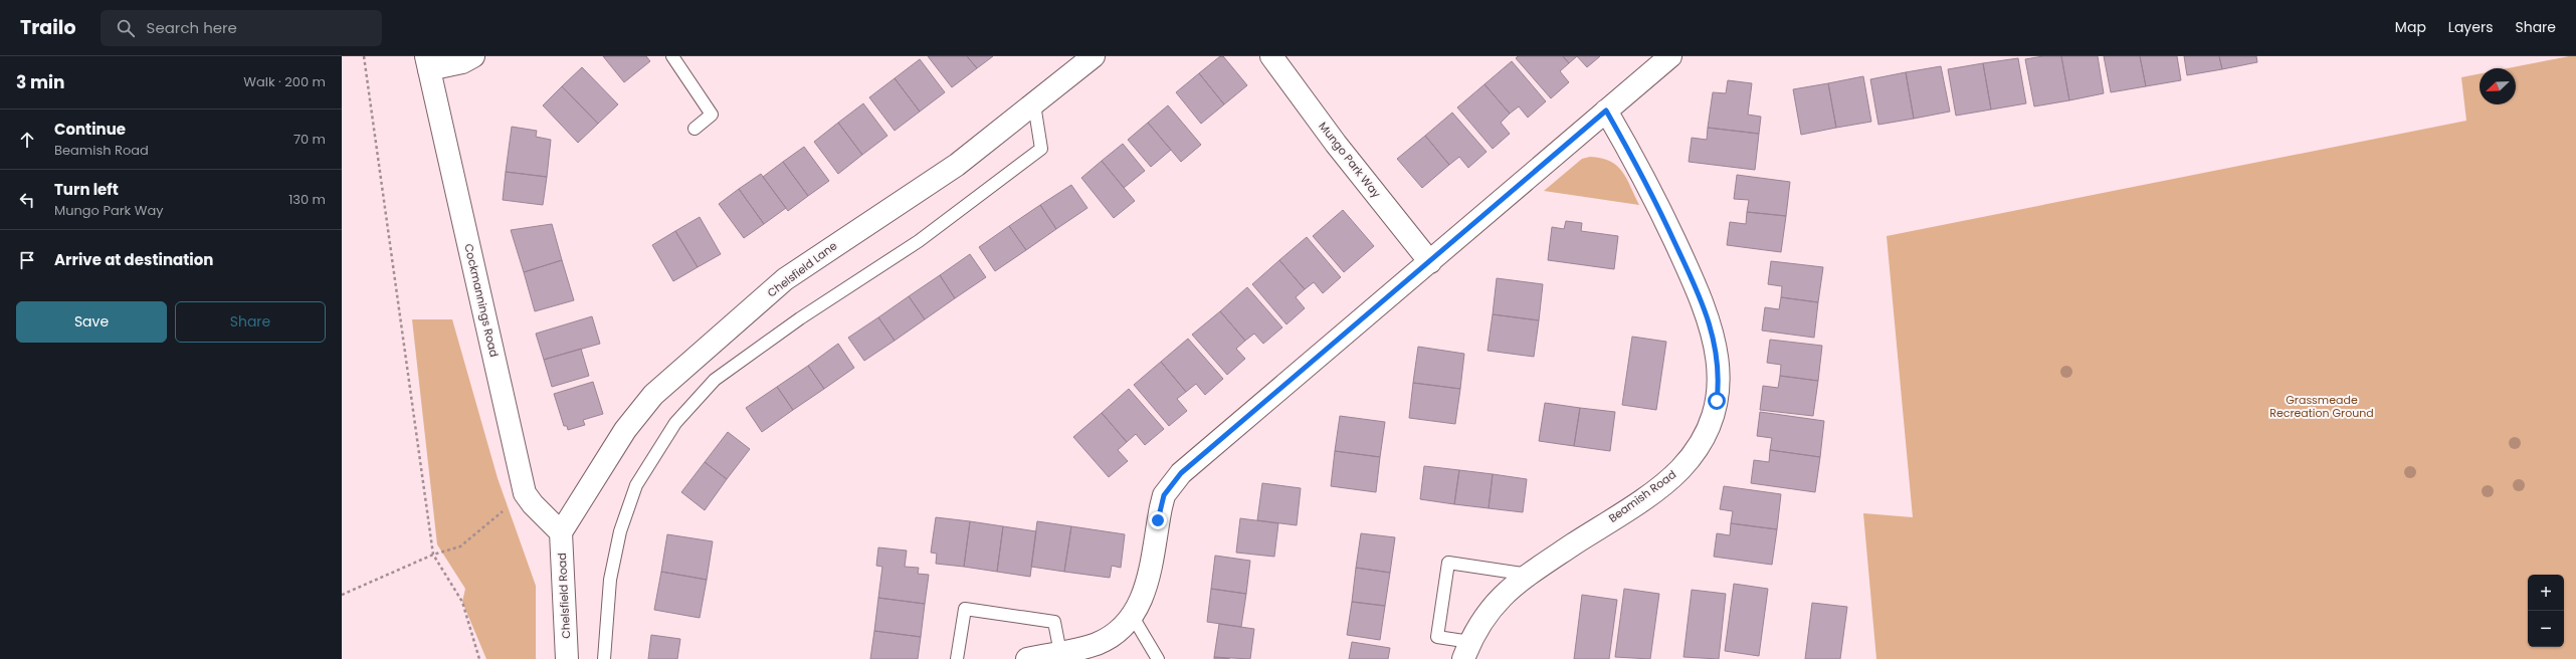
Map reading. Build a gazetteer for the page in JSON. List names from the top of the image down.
{
  "streets": {
    "street": [
      "Mungo Park Way",
      "Chelsfield Lane",
      "Cockmannings Road",
      "Beamish Road",
      "Chelsfield Road"
    ]
  },
  "crossings": [
    ["Chelsfield Lane", "Cockmannings Road"],
    ["Chelsfield Lane", "Chelsfield Road"],
    ["Cockmannings Road", "Chelsfield Road"]
  ],
  "parks": ["Grassmeade Recreation Ground"],
  "north": "bottom left",
  "page": {
    "header": "Trailo",
    "search": "Search here",
    "nav": ["Map", "Layers", "Share"],
    "heading": ["3 min", "Walk · 200 m"],
    "list": [
      ["Continue", "Beamish Road", "70 m"],
      ["Turn left", "Mungo Park Way", "130 m"],
      "Arrive at destination"
    ],
    "buttons": ["Save", "Share"],
    "map_buttons": ["+", "−"]
  }
}
